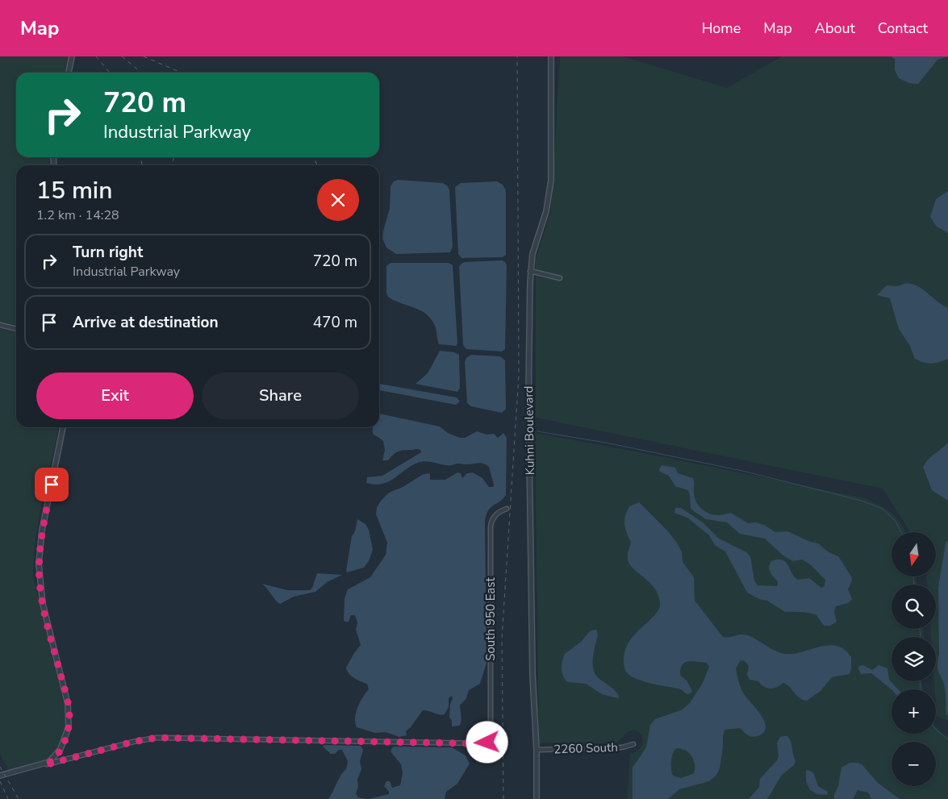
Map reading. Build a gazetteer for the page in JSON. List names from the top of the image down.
{
  "streets": {
    "street": ["Kuhni Boulevard", "South 950 East", "2260 South"]
  },
  "crossings": [
    ["Kuhni Boulevard", "2260 South"]
  ],
  "north": "bottom",
  "page": {
    "header": "Map",
    "nav": [
      "Home",
      "Map",
      "About",
      "Contact"
    ],
    "turn": ["720 m", "Industrial Parkway"],
    "heading": ["15 min", "1.2 km · 14:28"],
    "list": [
      {
        "name": "Turn right",
        "note": "Industrial Parkway",
        "value": "720 m"
      },
      {
        "name": "Arrive at destination",
        "value": "470 m"
      }
    ],
    "buttons": ["Exit", "Share"],
    "map_buttons": ["+", "−"]
  }
}
